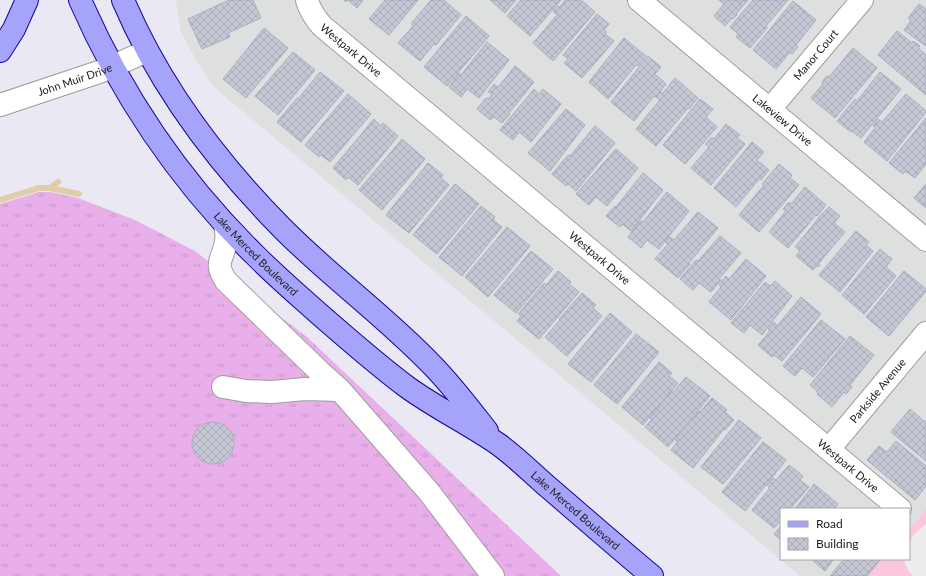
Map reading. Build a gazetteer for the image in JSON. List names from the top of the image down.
{
  "streets": {
    "main road": ["Lake Merced Boulevard"],
    "street": [
      "Westpark Drive",
      "Manor Court",
      "John Muir Drive",
      "Lakeview Drive",
      "Parkside Avenue"
    ]
  },
  "crossings": [
    ["Westpark Drive", "Parkside Avenue"],
    ["Manor Court", "Lakeview Drive"],
    ["John Muir Drive", "Lake Merced Boulevard"]
  ],
  "legend": ["Road", "Building"]
}
